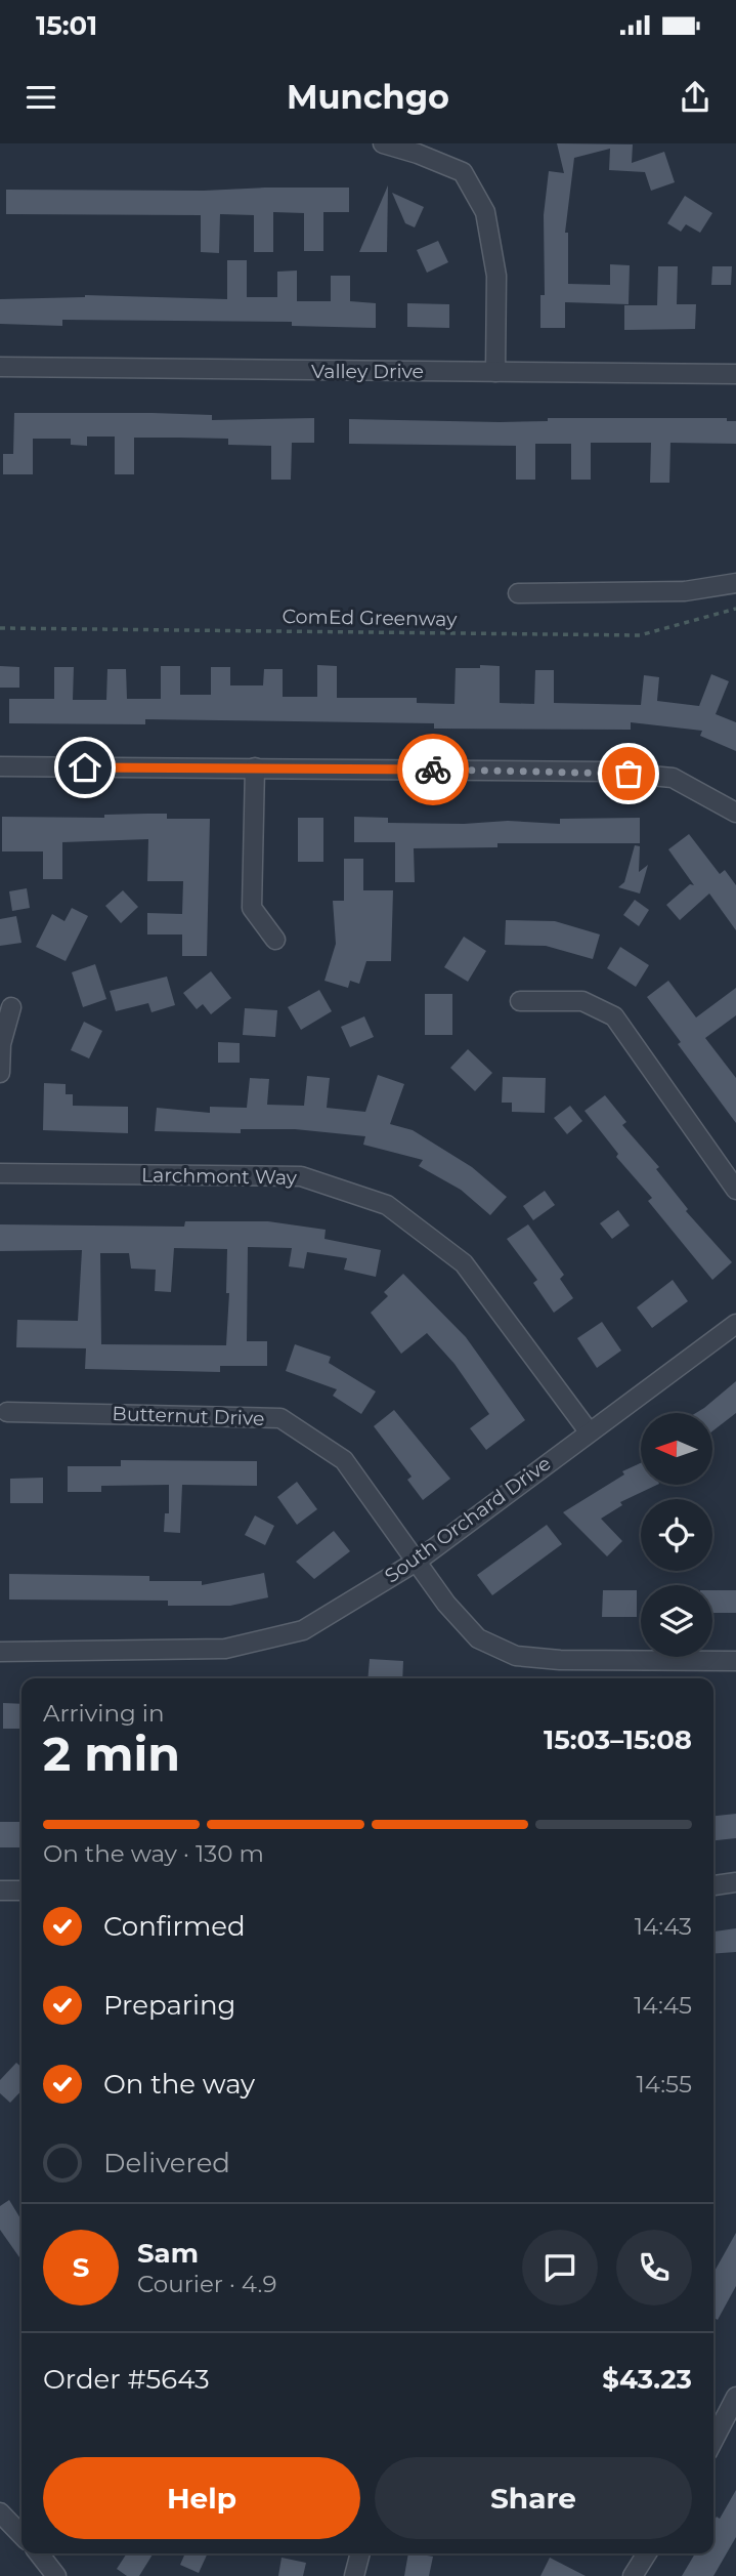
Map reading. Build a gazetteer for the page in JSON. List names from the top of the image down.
{
  "streets": {
    "street": [
      "Valley Drive",
      "Larchmont Way",
      "Butternut Drive",
      "South Orchard Drive"
    ],
    "path": ["ComEd Greenway"]
  },
  "crossings": [
    ["Larchmont Way", "South Orchard Drive"],
    ["Butternut Drive", "South Orchard Drive"]
  ],
  "north": "left",
  "page": {
    "status": "15:01",
    "header": "Munchgo",
    "heading": ["2 min", "Arriving in", "15:03–15:08"],
    "panel": [
      "Sam",
      "Courier · 4.9",
      "Order #5643",
      "$43.23"
    ],
    "bar": "On the way · 130 m",
    "list": [
      ["Confirmed", "14:43"],
      ["Preparing", "14:45"],
      ["On the way", "14:55"],
      "Delivered"
    ],
    "round": "S",
    "buttons": ["Help", "Share"]
  }
}
